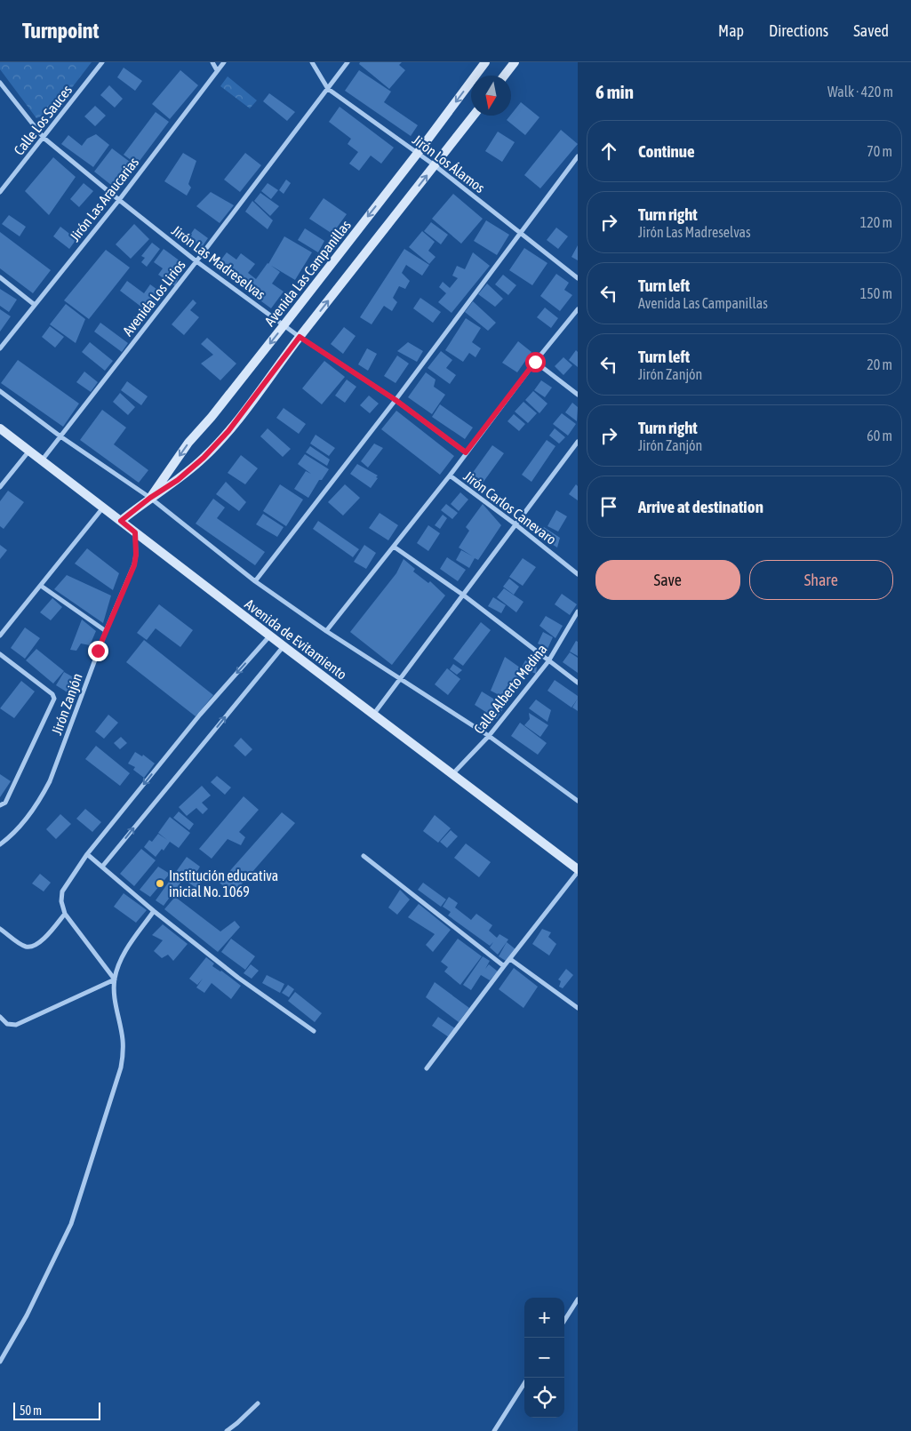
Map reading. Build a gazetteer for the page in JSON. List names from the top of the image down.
{
  "streets": {
    "street": [
      "Calle Los Sauces",
      "Jirón Los Álamos",
      "Jirón Las Araucarias",
      "Jirón Las Madreselvas",
      "Avenida Las Campanillas",
      "Avenida Los Lirios",
      "Jirón Carlos Canevaro",
      "Avenida de Evitamiento",
      "Calle Alberto Medina",
      "Jirón Zanjón"
    ]
  },
  "crossings": [
    ["Calle Los Sauces", "Jirón Las Madreselvas"],
    ["Jirón Los Álamos", "Avenida Las Campanillas"],
    ["Jirón Los Álamos", "Avenida Los Lirios"],
    ["Jirón Las Araucarias", "Jirón Las Madreselvas"],
    ["Jirón Las Madreselvas", "Avenida Las Campanillas"],
    ["Jirón Las Madreselvas", "Avenida Los Lirios"],
    ["Avenida Las Campanillas", "Avenida de Evitamiento"],
    ["Avenida Los Lirios", "Avenida de Evitamiento"],
    ["Avenida de Evitamiento", "Calle Alberto Medina"],
    ["Avenida de Evitamiento", "Jirón Zanjón"]
  ],
  "places": ["Institución educativa inicial No. 1069"],
  "scale_bar": "50 m",
  "north": "bottom",
  "page": {
    "header": "Turnpoint",
    "nav": ["Map", "Directions", "Saved"],
    "heading": ["6 min", "Walk · 420 m"],
    "list": [
      ["Continue", "70 m"],
      ["Turn right", "Jirón Las Madreselvas", "120 m"],
      ["Turn left", "Avenida Las Campanillas", "150 m"],
      ["Turn left", "Jirón Zanjón", "20 m"],
      ["Turn right", "Jirón Zanjón", "60 m"],
      "Arrive at destination"
    ],
    "buttons": ["Save", "Share"],
    "map_buttons": ["+", "−"],
    "scale": "50 m"
  }
}
